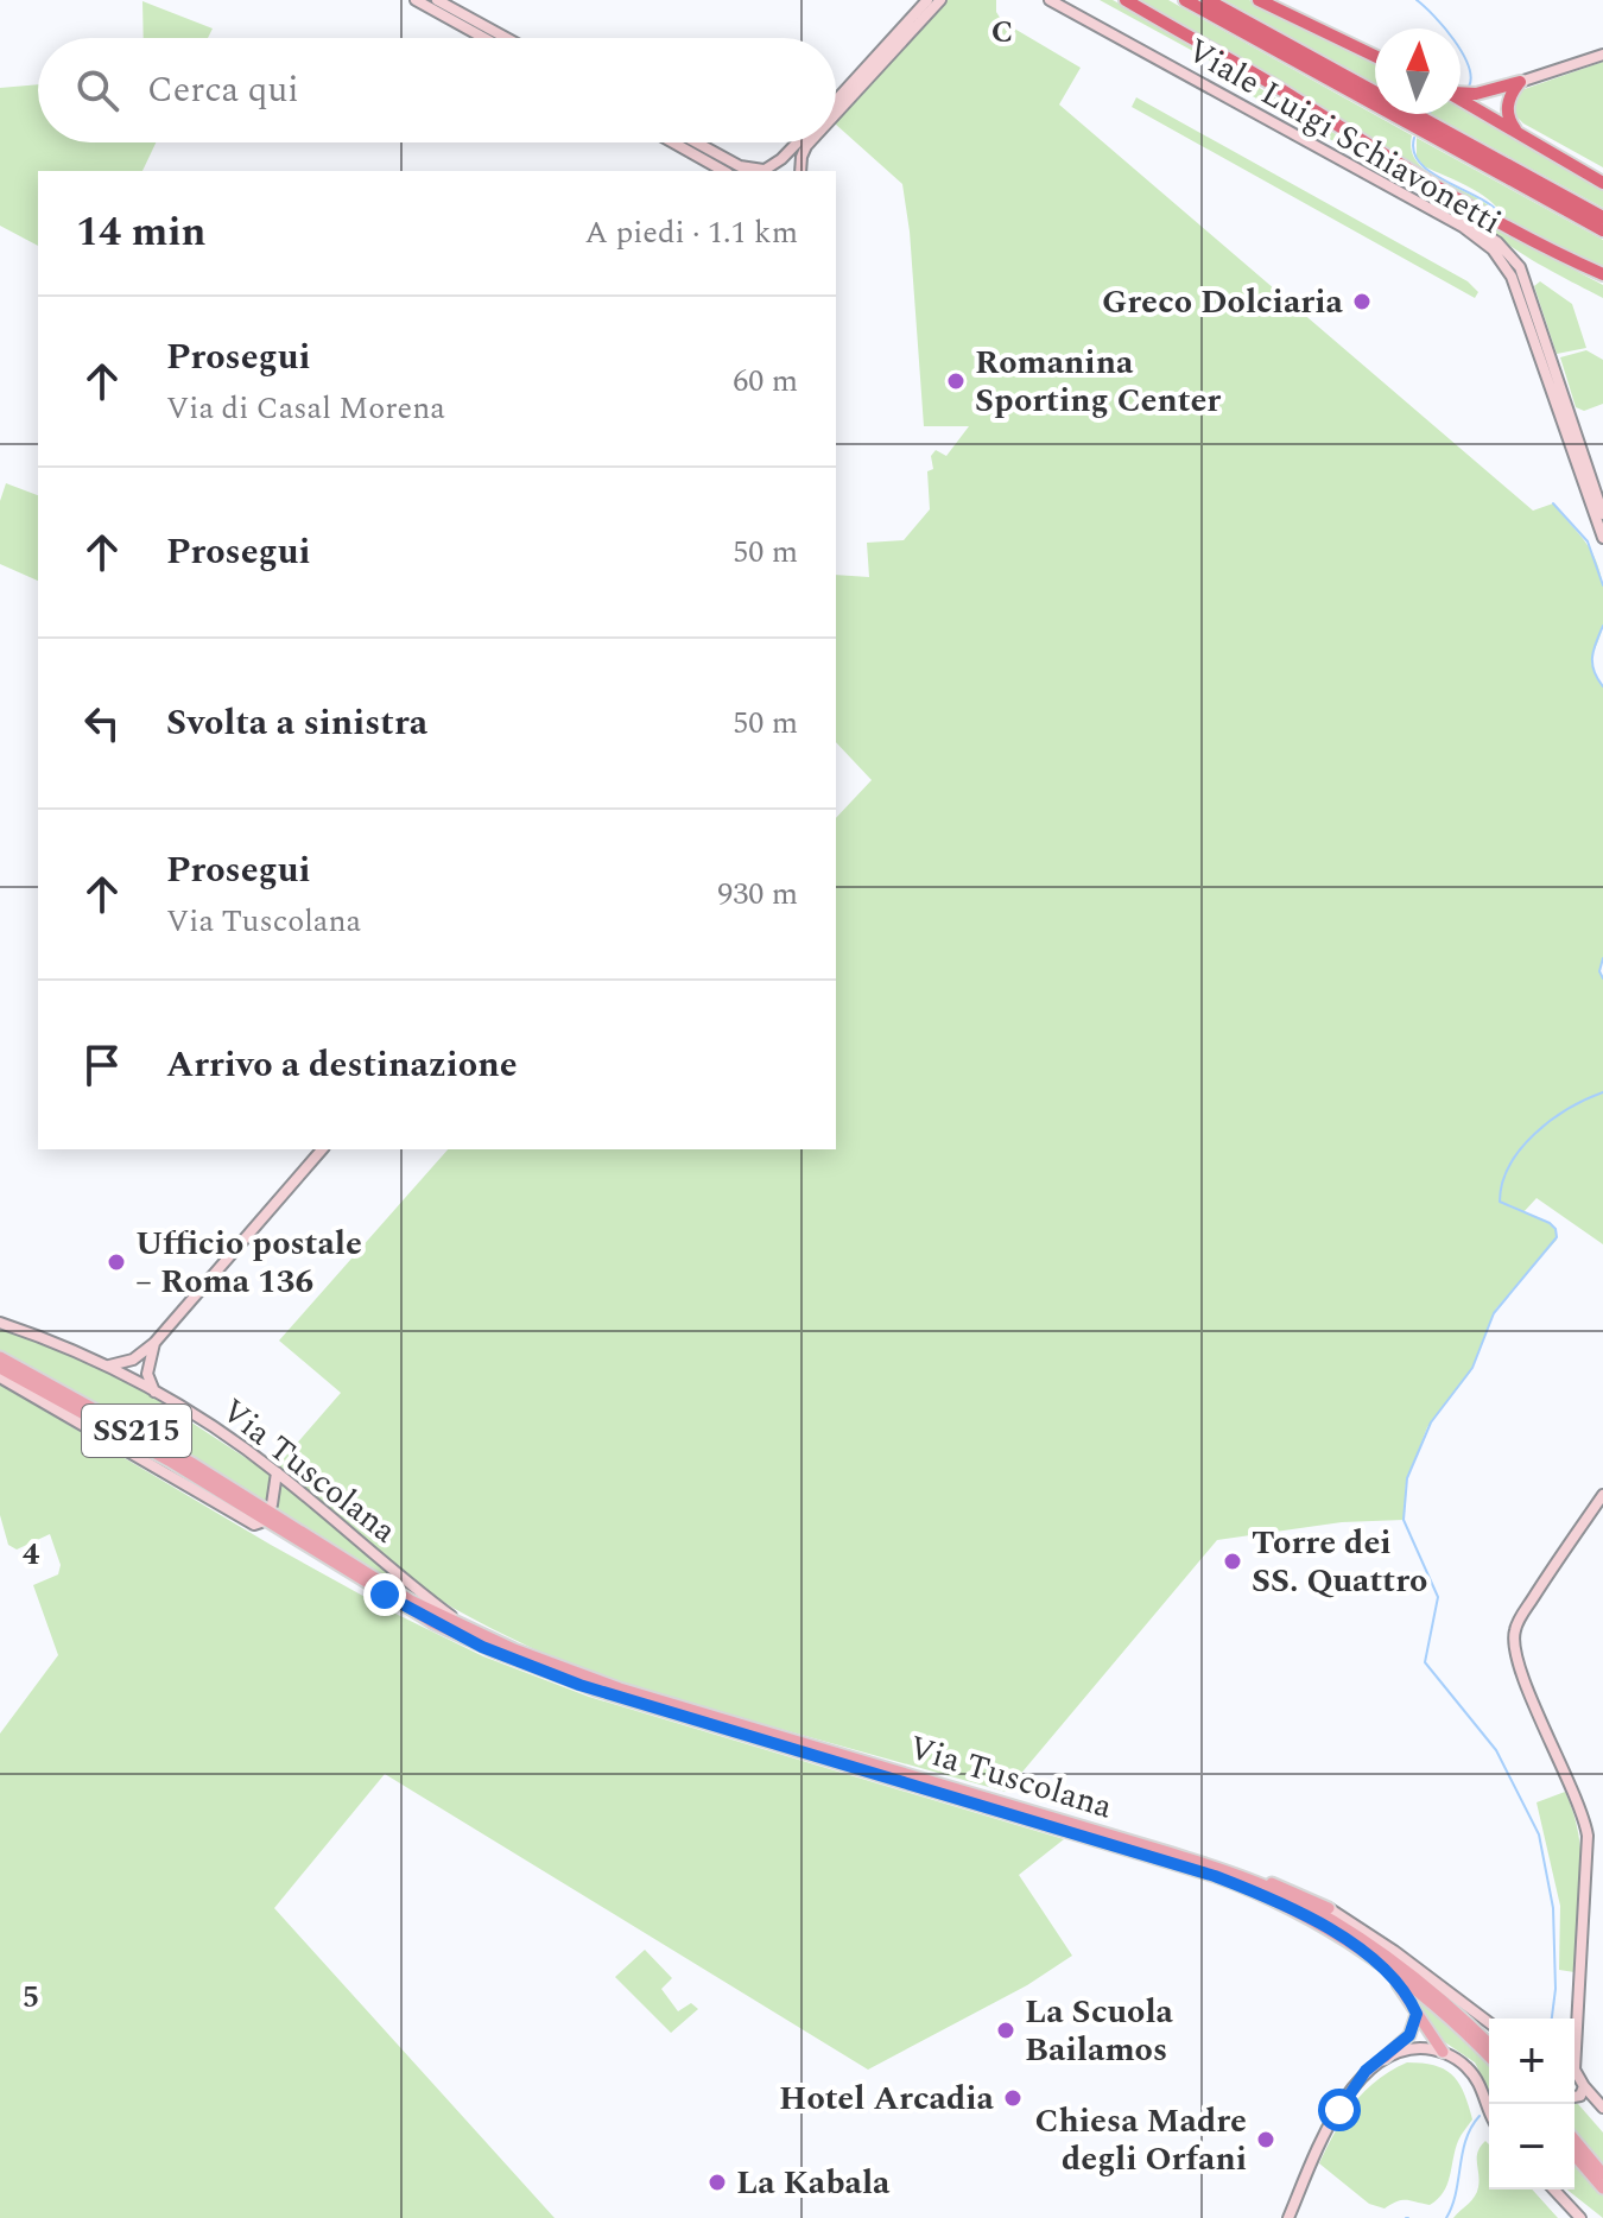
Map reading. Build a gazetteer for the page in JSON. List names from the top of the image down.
{
  "streets": {
    "main road": ["SS215", "Via Tuscolana"],
    "street": ["Viale Luigi Schiavonetti"]
  },
  "places": [
    "Greco Dolciaria",
    "Romanina Sporting Center",
    "Ufficio postale – Roma 136",
    "Torre dei SS. Quattro",
    "La Scuola Bailamos",
    "Hotel Arcadia",
    "Chiesa Madre degli Orfani",
    "La Kabala"
  ],
  "north": "top",
  "page": {
    "search": "Cerca qui",
    "heading": ["14 min", "A piedi · 1.1 km"],
    "list": [
      ["Prosegui", "Via di Casal Morena", "60 m"],
      ["Prosegui", "50 m"],
      ["Svolta a sinistra", "50 m"],
      ["Prosegui", "Via Tuscolana", "930 m"],
      "Arrivo a destinazione"
    ],
    "map_buttons": ["+", "−"]
  },
  "grid": {
    "columns": ["C"],
    "rows": ["4", "5"]
  }
}
